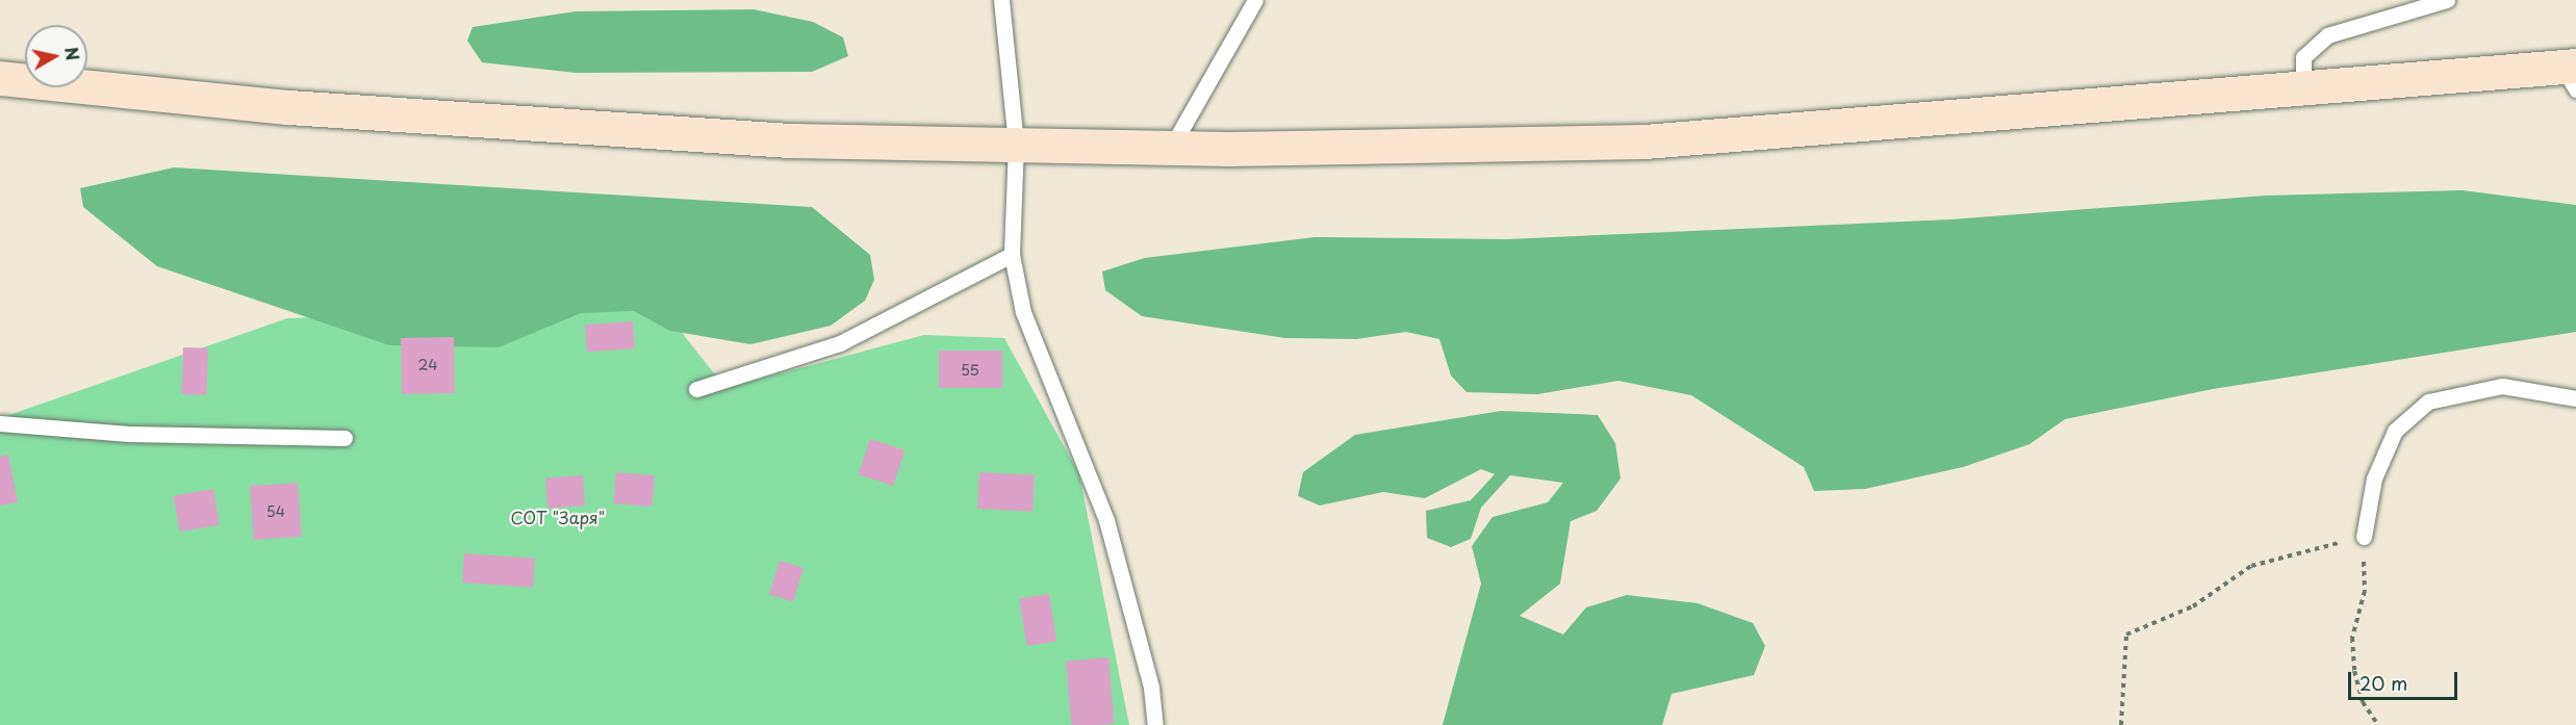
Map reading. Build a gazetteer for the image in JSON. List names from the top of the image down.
{
  "parks": ["СОТ \"Заря\""],
  "house_numbers": ["24", "55", "54"],
  "scale_bar": "20 m",
  "north": "right"
}
